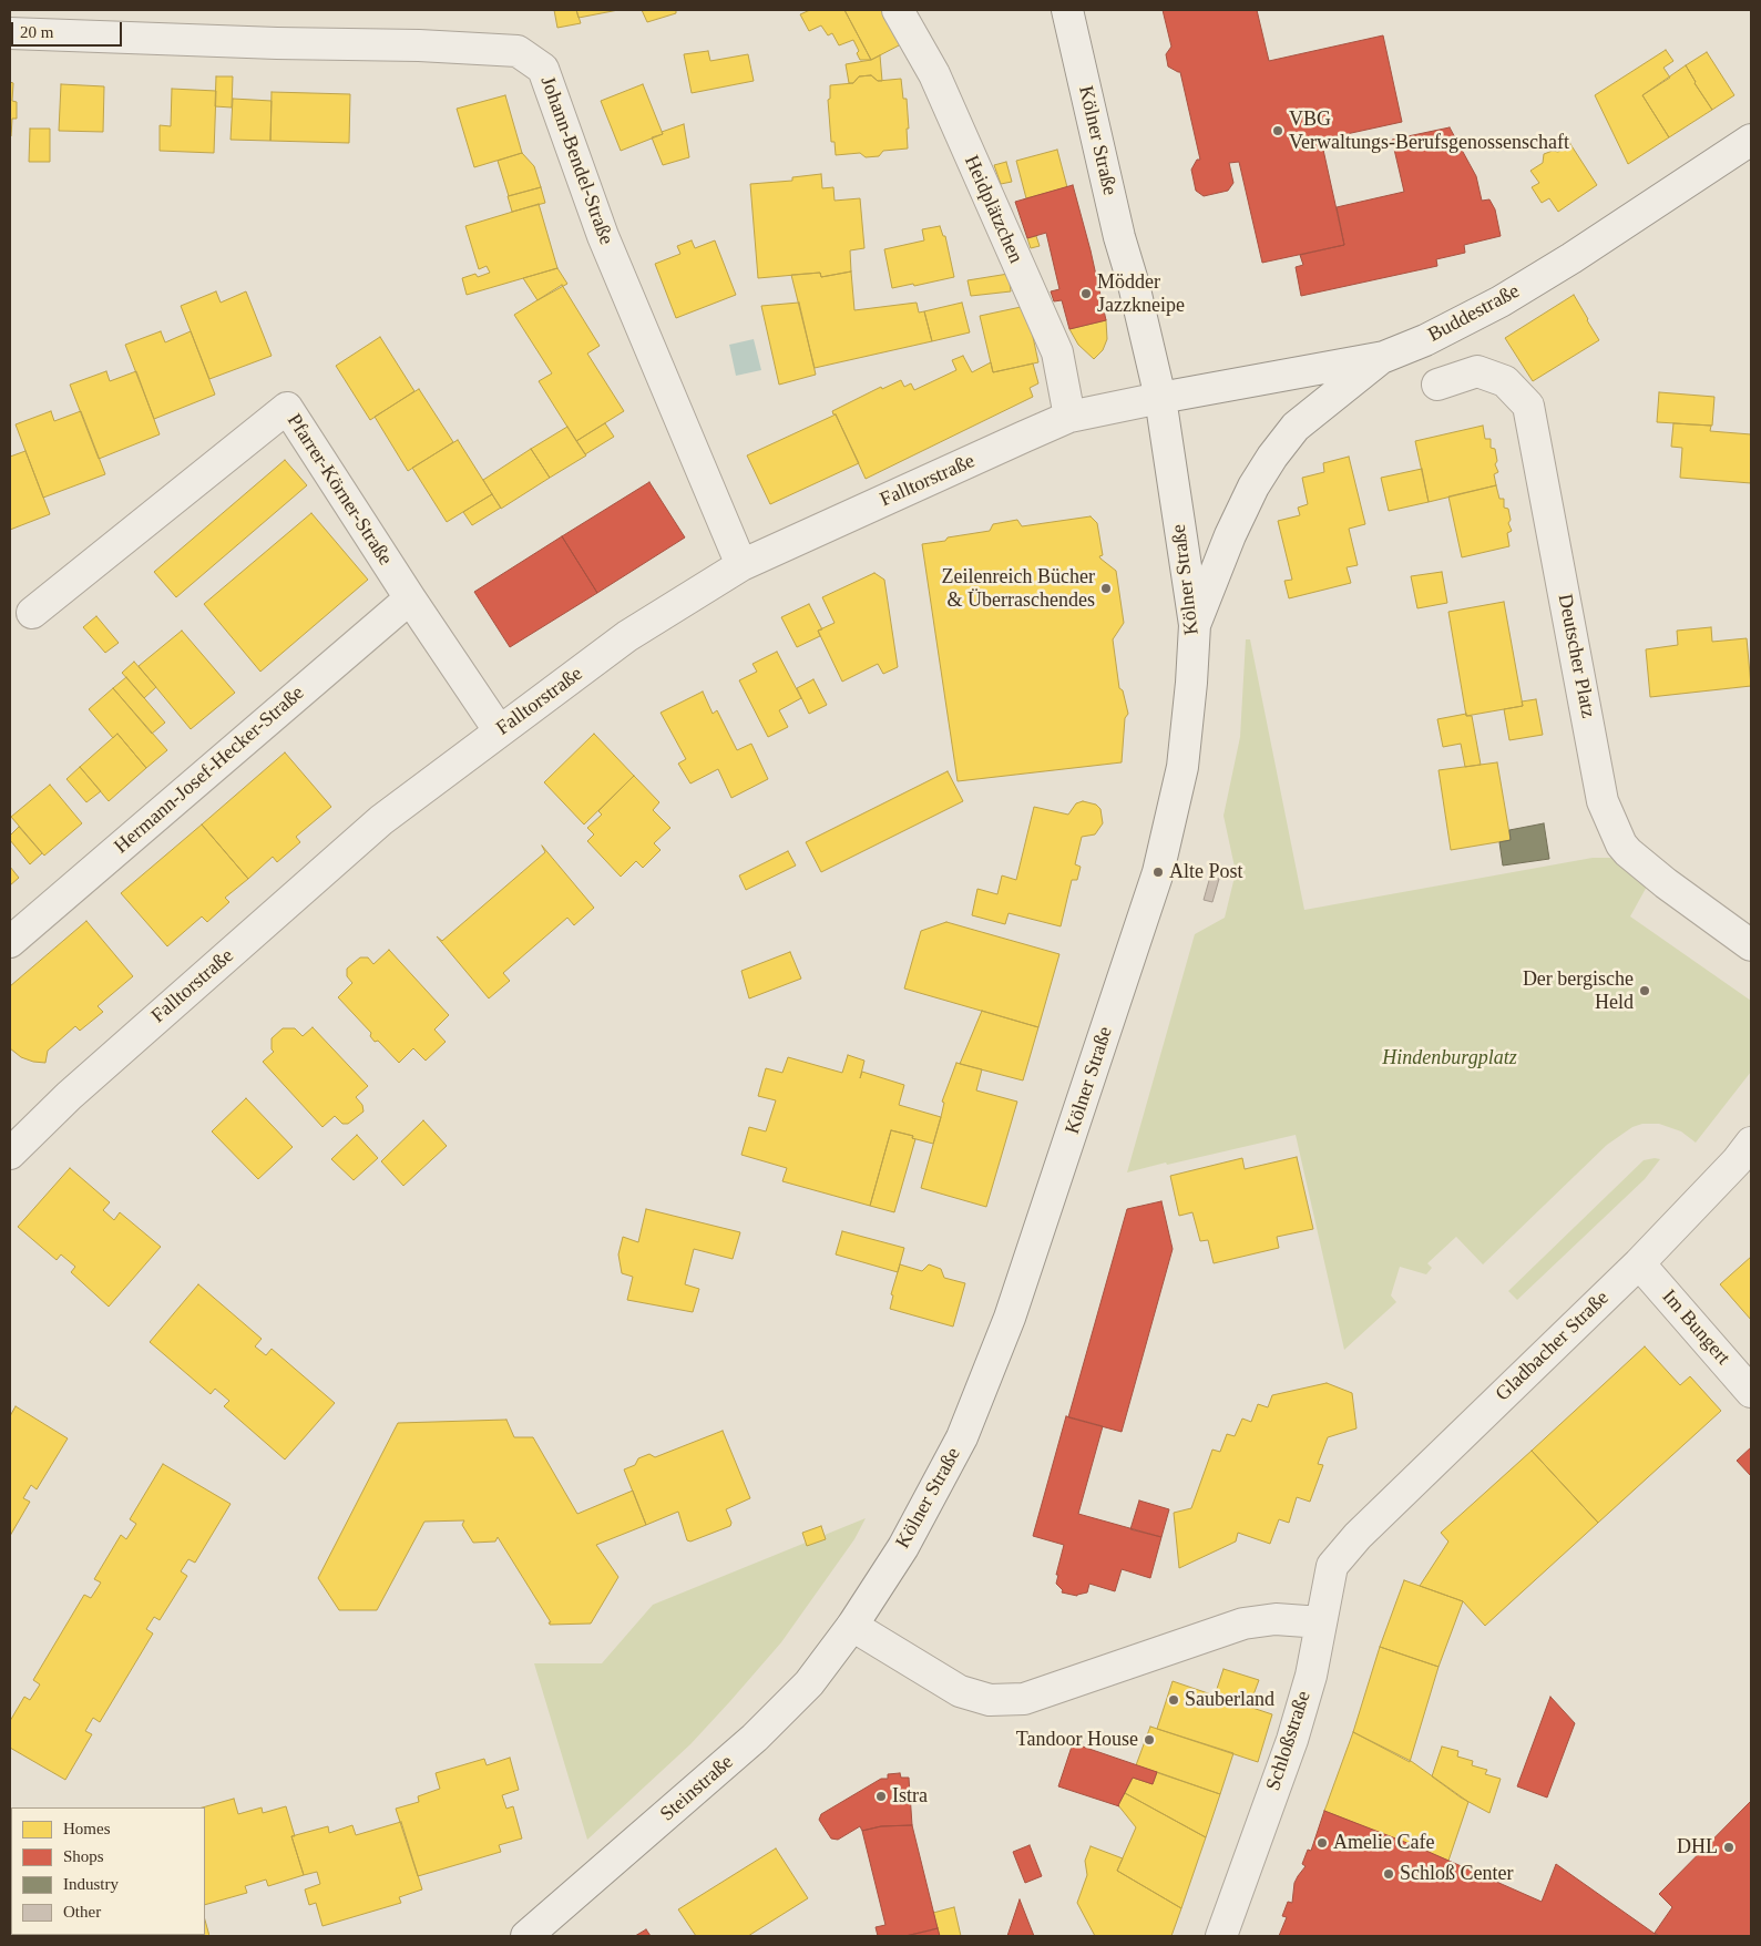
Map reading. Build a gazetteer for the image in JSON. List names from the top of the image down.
{
  "streets": {
    "street": [
      "Kölner Straße",
      "Johann-Bendel-Straße",
      "Heidplätzchen",
      "Buddestraße",
      "Falltorstraße",
      "Pfarrer-Körner-Straße",
      "Deutscher Platz",
      "Hermann-Josef-Hecker-Straße",
      "Im Bungert",
      "Gladbacher Straße",
      "Schloßstraße",
      "Steinstraße"
    ]
  },
  "crossings": [
    ["Kölner Straße", "Buddestraße"],
    ["Kölner Straße", "Falltorstraße"],
    ["Kölner Straße", "Steinstraße"],
    ["Johann-Bendel-Straße", "Falltorstraße"],
    ["Heidplätzchen", "Falltorstraße"],
    ["Buddestraße", "Falltorstraße"],
    ["Falltorstraße", "Pfarrer-Körner-Straße"],
    ["Pfarrer-Körner-Straße", "Hermann-Josef-Hecker-Straße"],
    ["Im Bungert", "Gladbacher Straße"],
    ["Gladbacher Straße", "Schloßstraße"]
  ],
  "parks": ["Hindenburgplatz"],
  "places": [
    "VBG Verwaltungs-Berufsgenossenschaft",
    "Mödder Jazzkneipe",
    "Zeilenreich Bücher & Überraschendes",
    "Alte Post",
    "Der bergische Held",
    "Sauberland",
    "Tandoor House",
    "Istra",
    "Amelie Cafe",
    "DHL",
    "Schloß Center"
  ],
  "legend": [
    "Homes",
    "Shops",
    "Industry",
    "Other"
  ],
  "scale_bar": "20 m"
}
